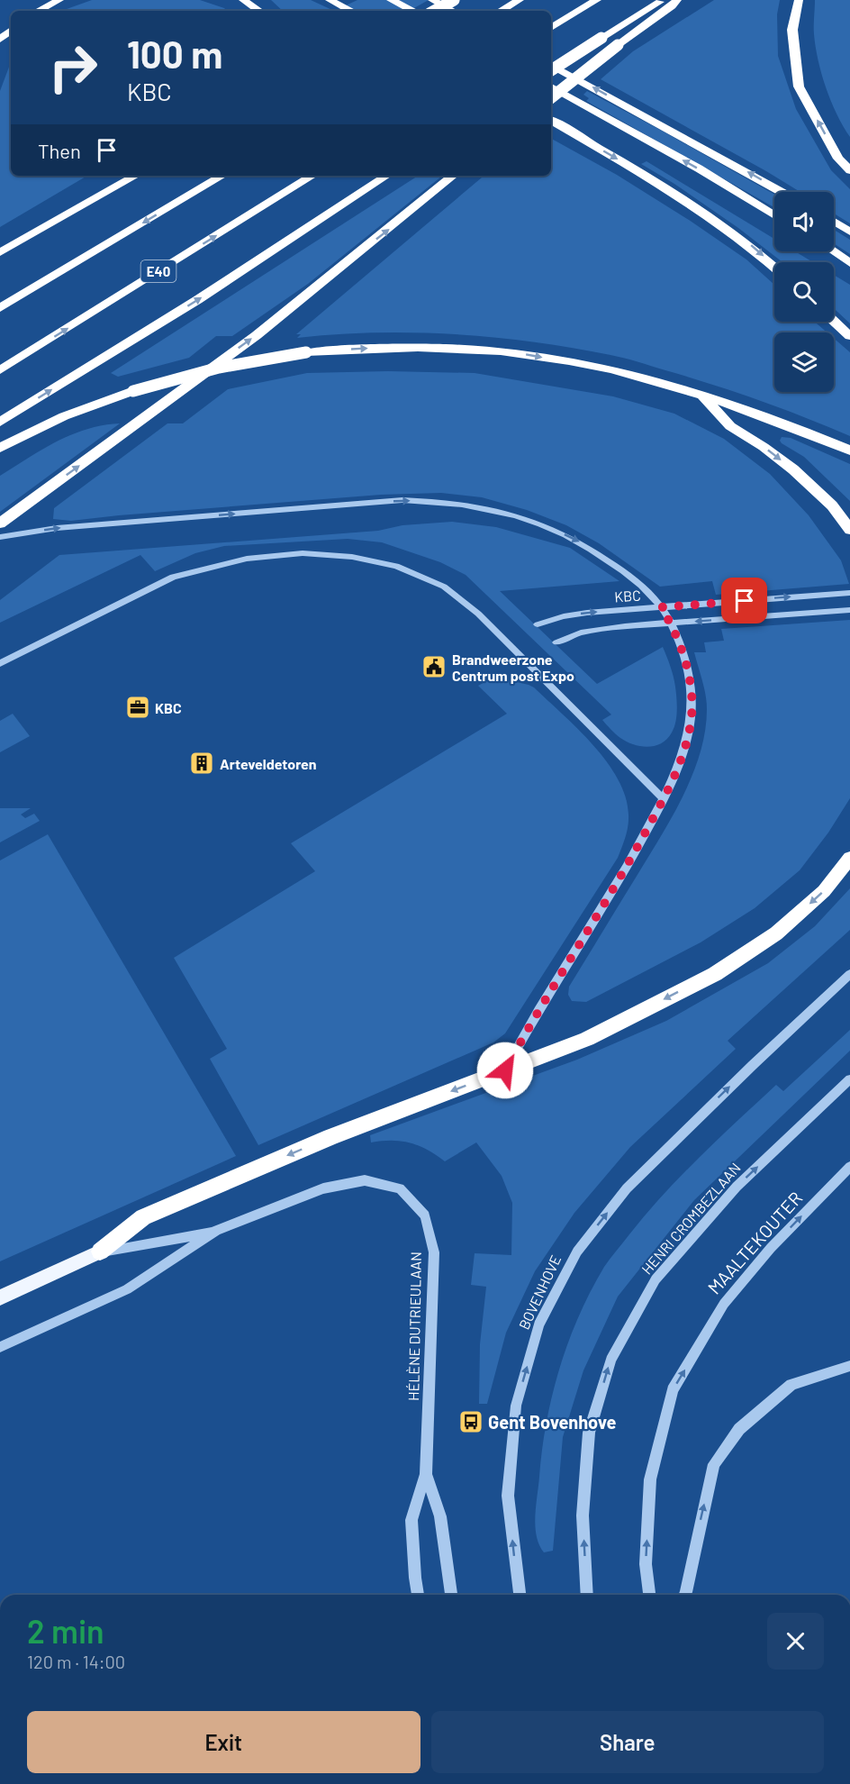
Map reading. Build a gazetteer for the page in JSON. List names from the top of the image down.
{
  "streets": {
    "highway": ["E40"],
    "street": [
      "KBC",
      "HENRI CROMBEZLAAN",
      "MAALTEKOUTER",
      "BOVENHOVE",
      "HÉLÈNE DUTRIEULAAN"
    ]
  },
  "one_way": ["HENRI CROMBEZLAAN", "BOVENHOVE"],
  "places": {
    "public building": ["Brandweerzone Centrum post Expo"],
    "office": ["KBC"],
    "building": ["Arteveldetoren"],
    "bus stop": ["Gent Bovenhove"]
  },
  "page": {
    "turn": ["100 m", "KBC"],
    "then": "Then",
    "heading": ["2 min", "120 m · 14:00"],
    "buttons": ["Exit", "Share"]
  }
}
